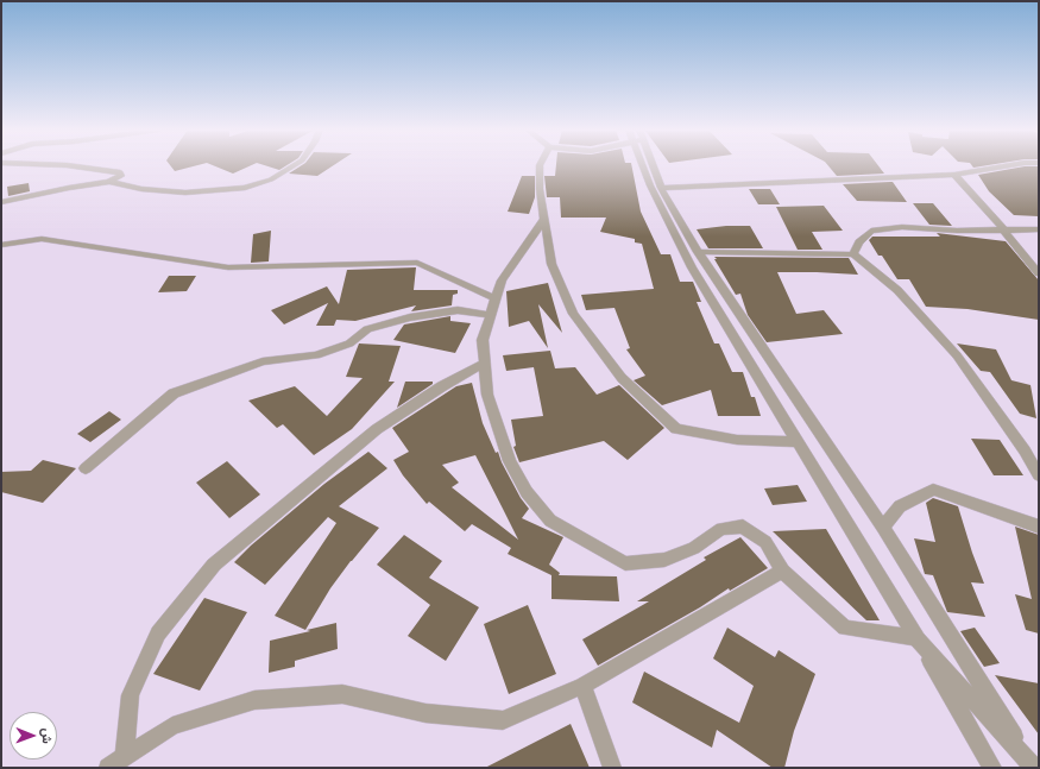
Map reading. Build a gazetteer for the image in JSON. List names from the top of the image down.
{
  "north": "right"
}
